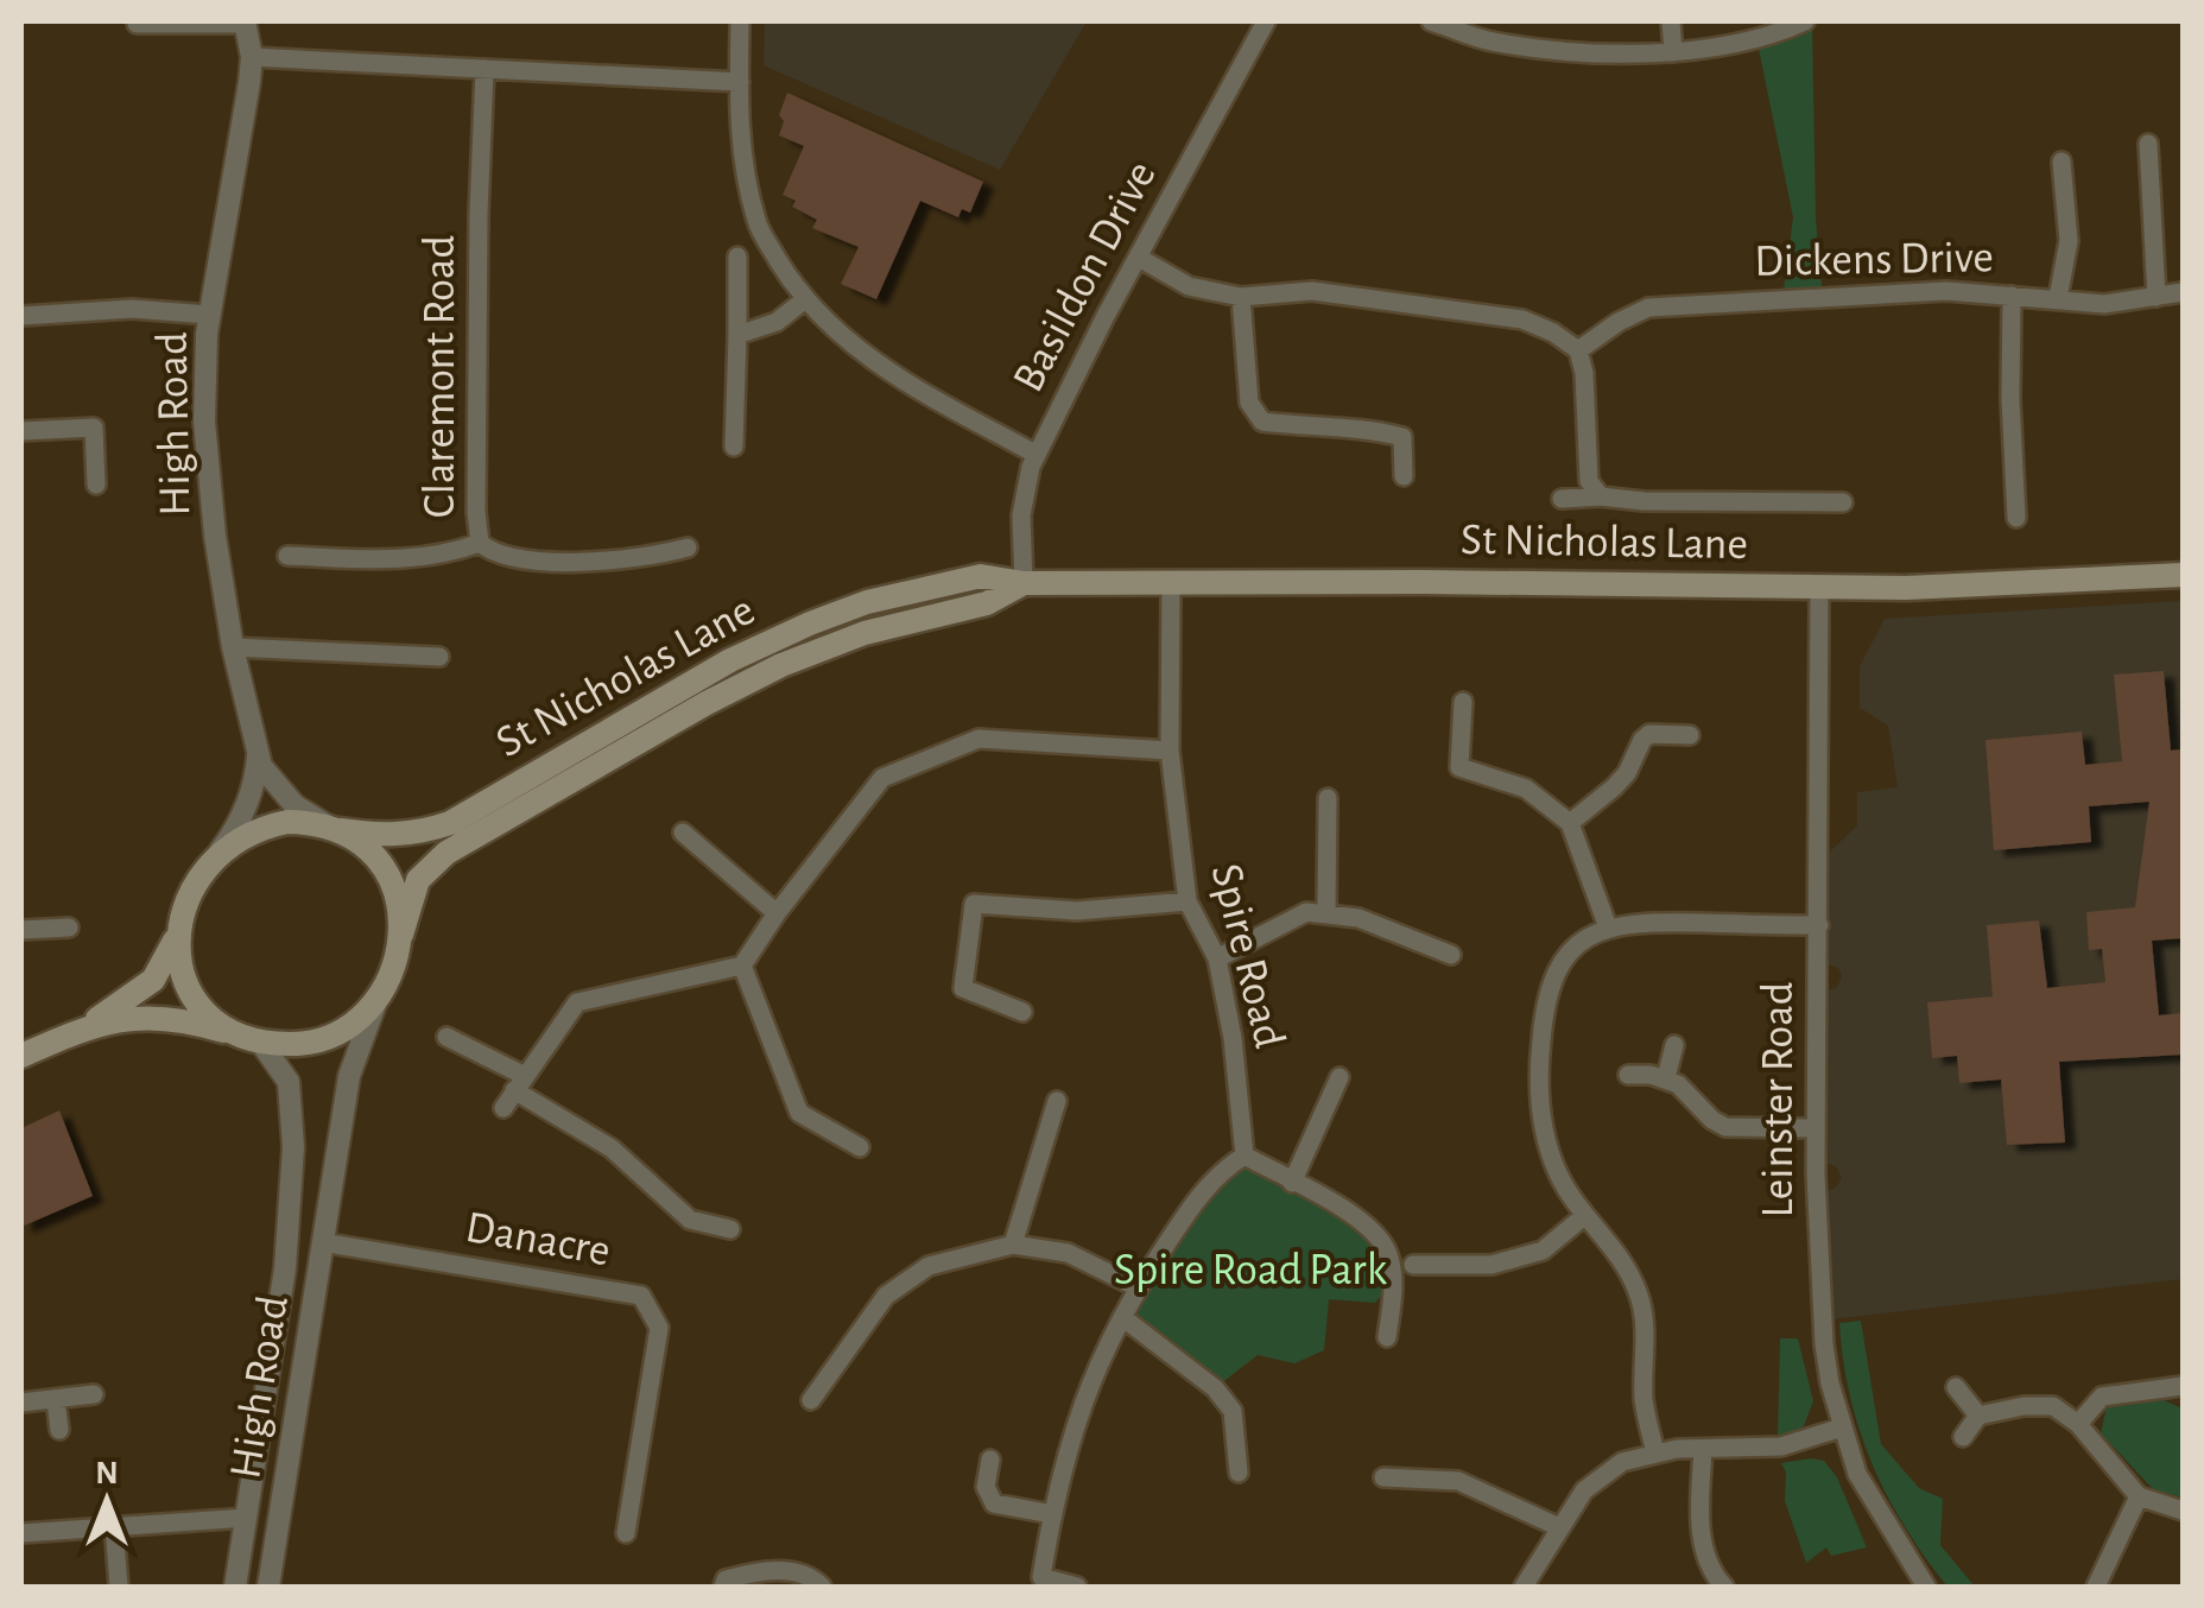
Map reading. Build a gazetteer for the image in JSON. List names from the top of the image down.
{
  "streets": {
    "main road": ["St Nicholas Lane"],
    "street": [
      "Dickens Drive",
      "Basildon Drive",
      "Claremont Road",
      "High Road",
      "Spire Road",
      "Leinster Road",
      "Danacre"
    ]
  },
  "crossings": [
    ["Basildon Drive", "St Nicholas Lane"],
    ["High Road", "St Nicholas Lane"],
    ["High Road", "Danacre"],
    ["St Nicholas Lane", "Spire Road"],
    ["St Nicholas Lane", "Leinster Road"]
  ],
  "parks": ["Spire Road Park"],
  "north": "top"
}
